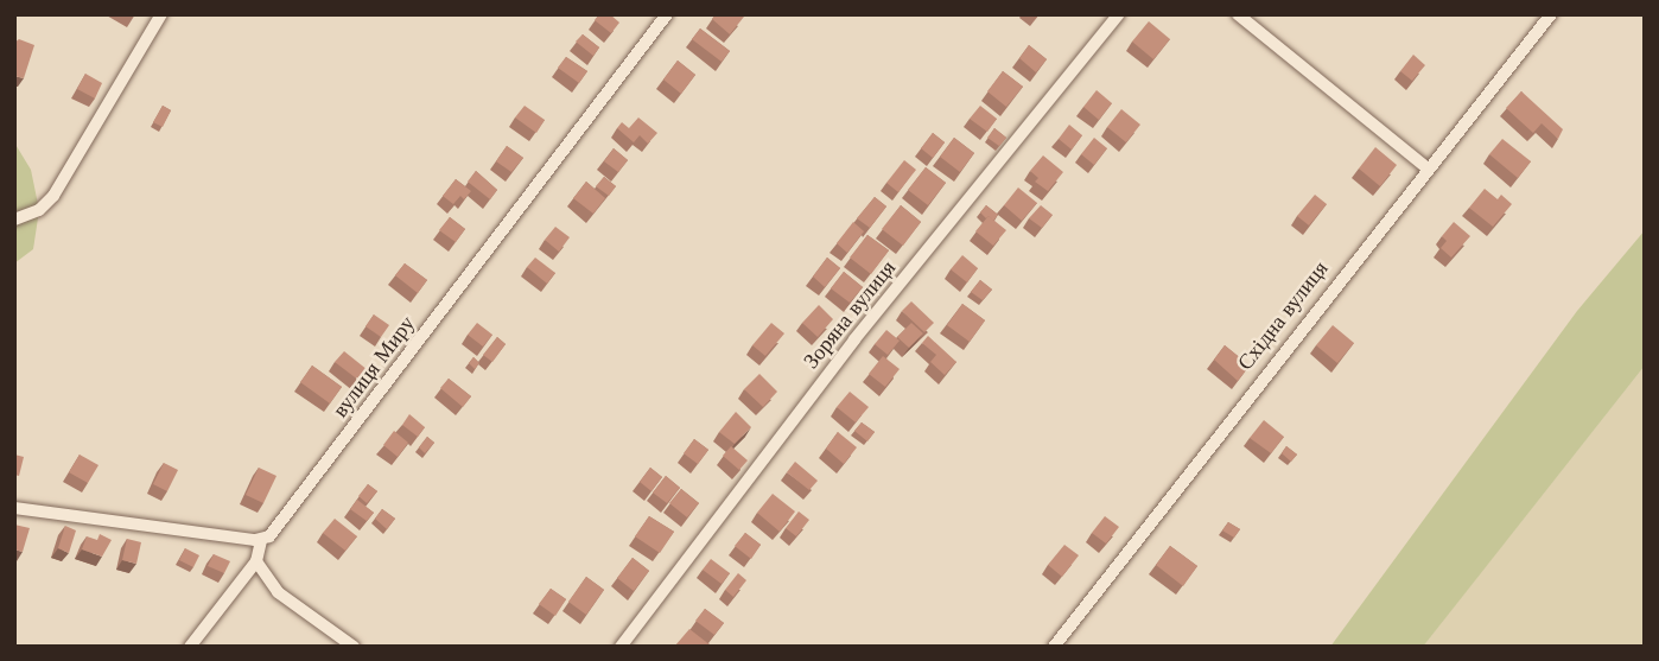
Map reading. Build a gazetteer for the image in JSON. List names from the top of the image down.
{
  "streets": {
    "street": ["Зоряна вулиця", "Східна вулиця", "вулиця Миру"]
  }
}
